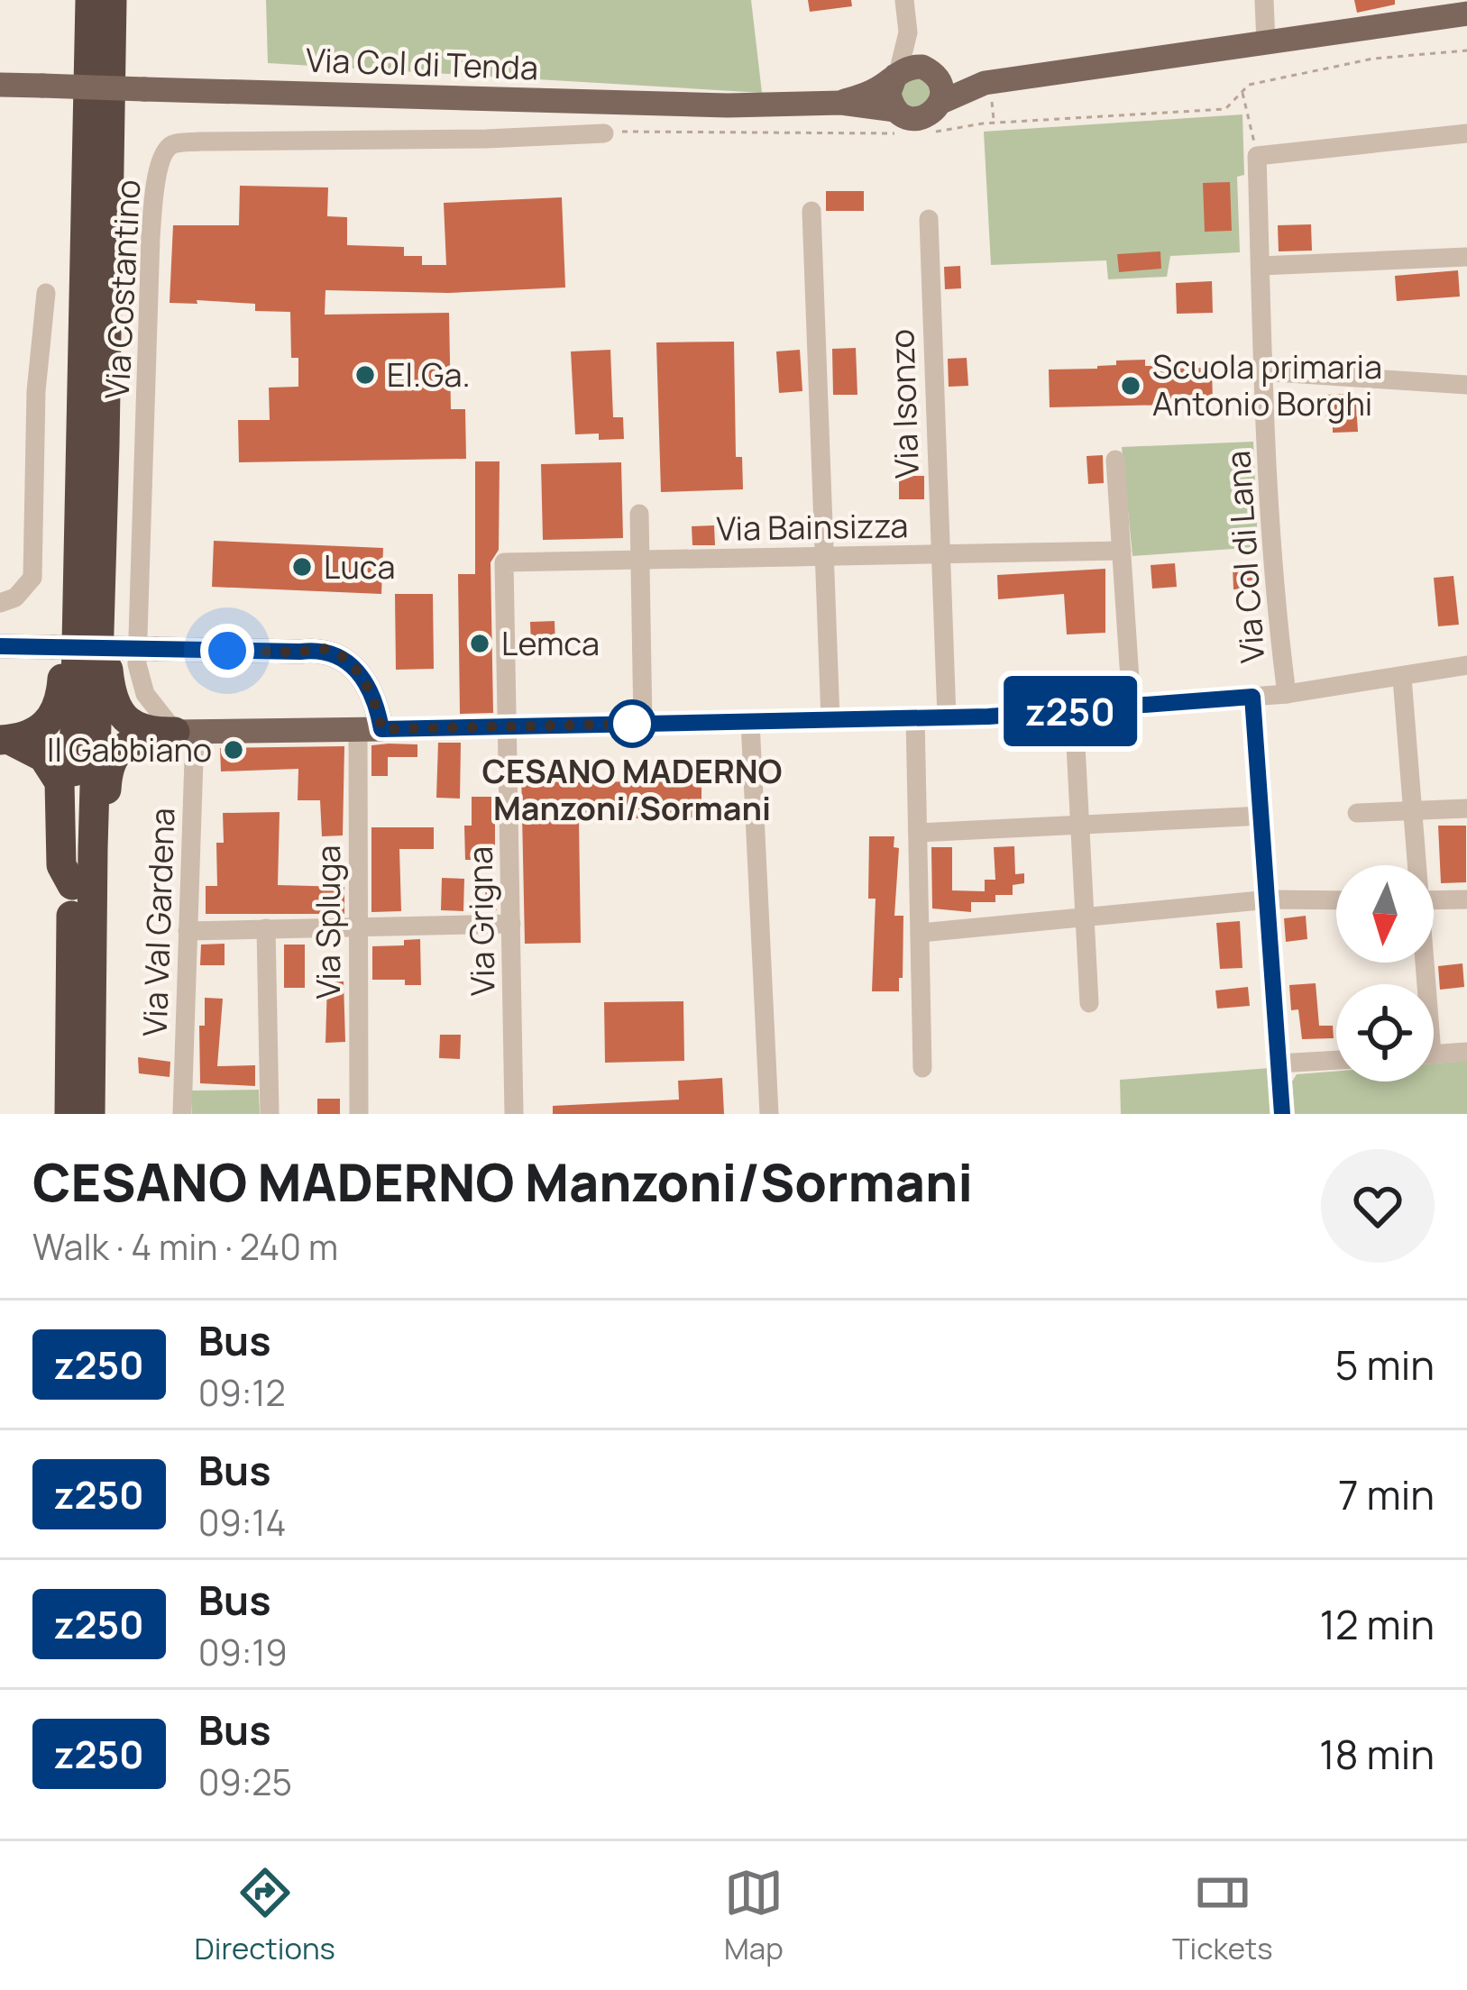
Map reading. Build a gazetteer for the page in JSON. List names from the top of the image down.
{
  "streets": {
    "main road": ["Via Col di Tenda"],
    "street": [
      "Via Costantino",
      "Via Isonzo",
      "Via Bainsizza",
      "Via Col di Lana",
      "Via Grigna",
      "Via Val Gardena",
      "Via Spluga"
    ]
  },
  "crossings": [
    ["Via Costantino", "Via Val Gardena"],
    ["Via Isonzo", "Via Bainsizza"],
    ["Via Bainsizza", "Via Grigna"]
  ],
  "places": [
    "El.Ga.",
    "Scuola primaria Antonio Borghi",
    "Luca",
    "Lemca",
    "CESANO MADERNO Manzoni/Sormani",
    "Il Gabbiano"
  ],
  "lines": ["bus line z250"],
  "north": "bottom",
  "page": {
    "on_map": "z250",
    "heading": ["CESANO MADERNO Manzoni/Sormani", "Walk · 4 min · 240 m"],
    "list": [
      {
        "mark": "z250",
        "name": "Bus",
        "note": "09:12",
        "value": "5 min"
      },
      {
        "mark": "z250",
        "name": "Bus",
        "note": "09:14",
        "value": "7 min"
      },
      {
        "mark": "z250",
        "name": "Bus",
        "note": "09:19",
        "value": "12 min"
      },
      {
        "mark": "z250",
        "name": "Bus",
        "note": "09:25",
        "value": "18 min"
      }
    ],
    "tabs": ["Directions", "Map", "Tickets"]
  }
}
